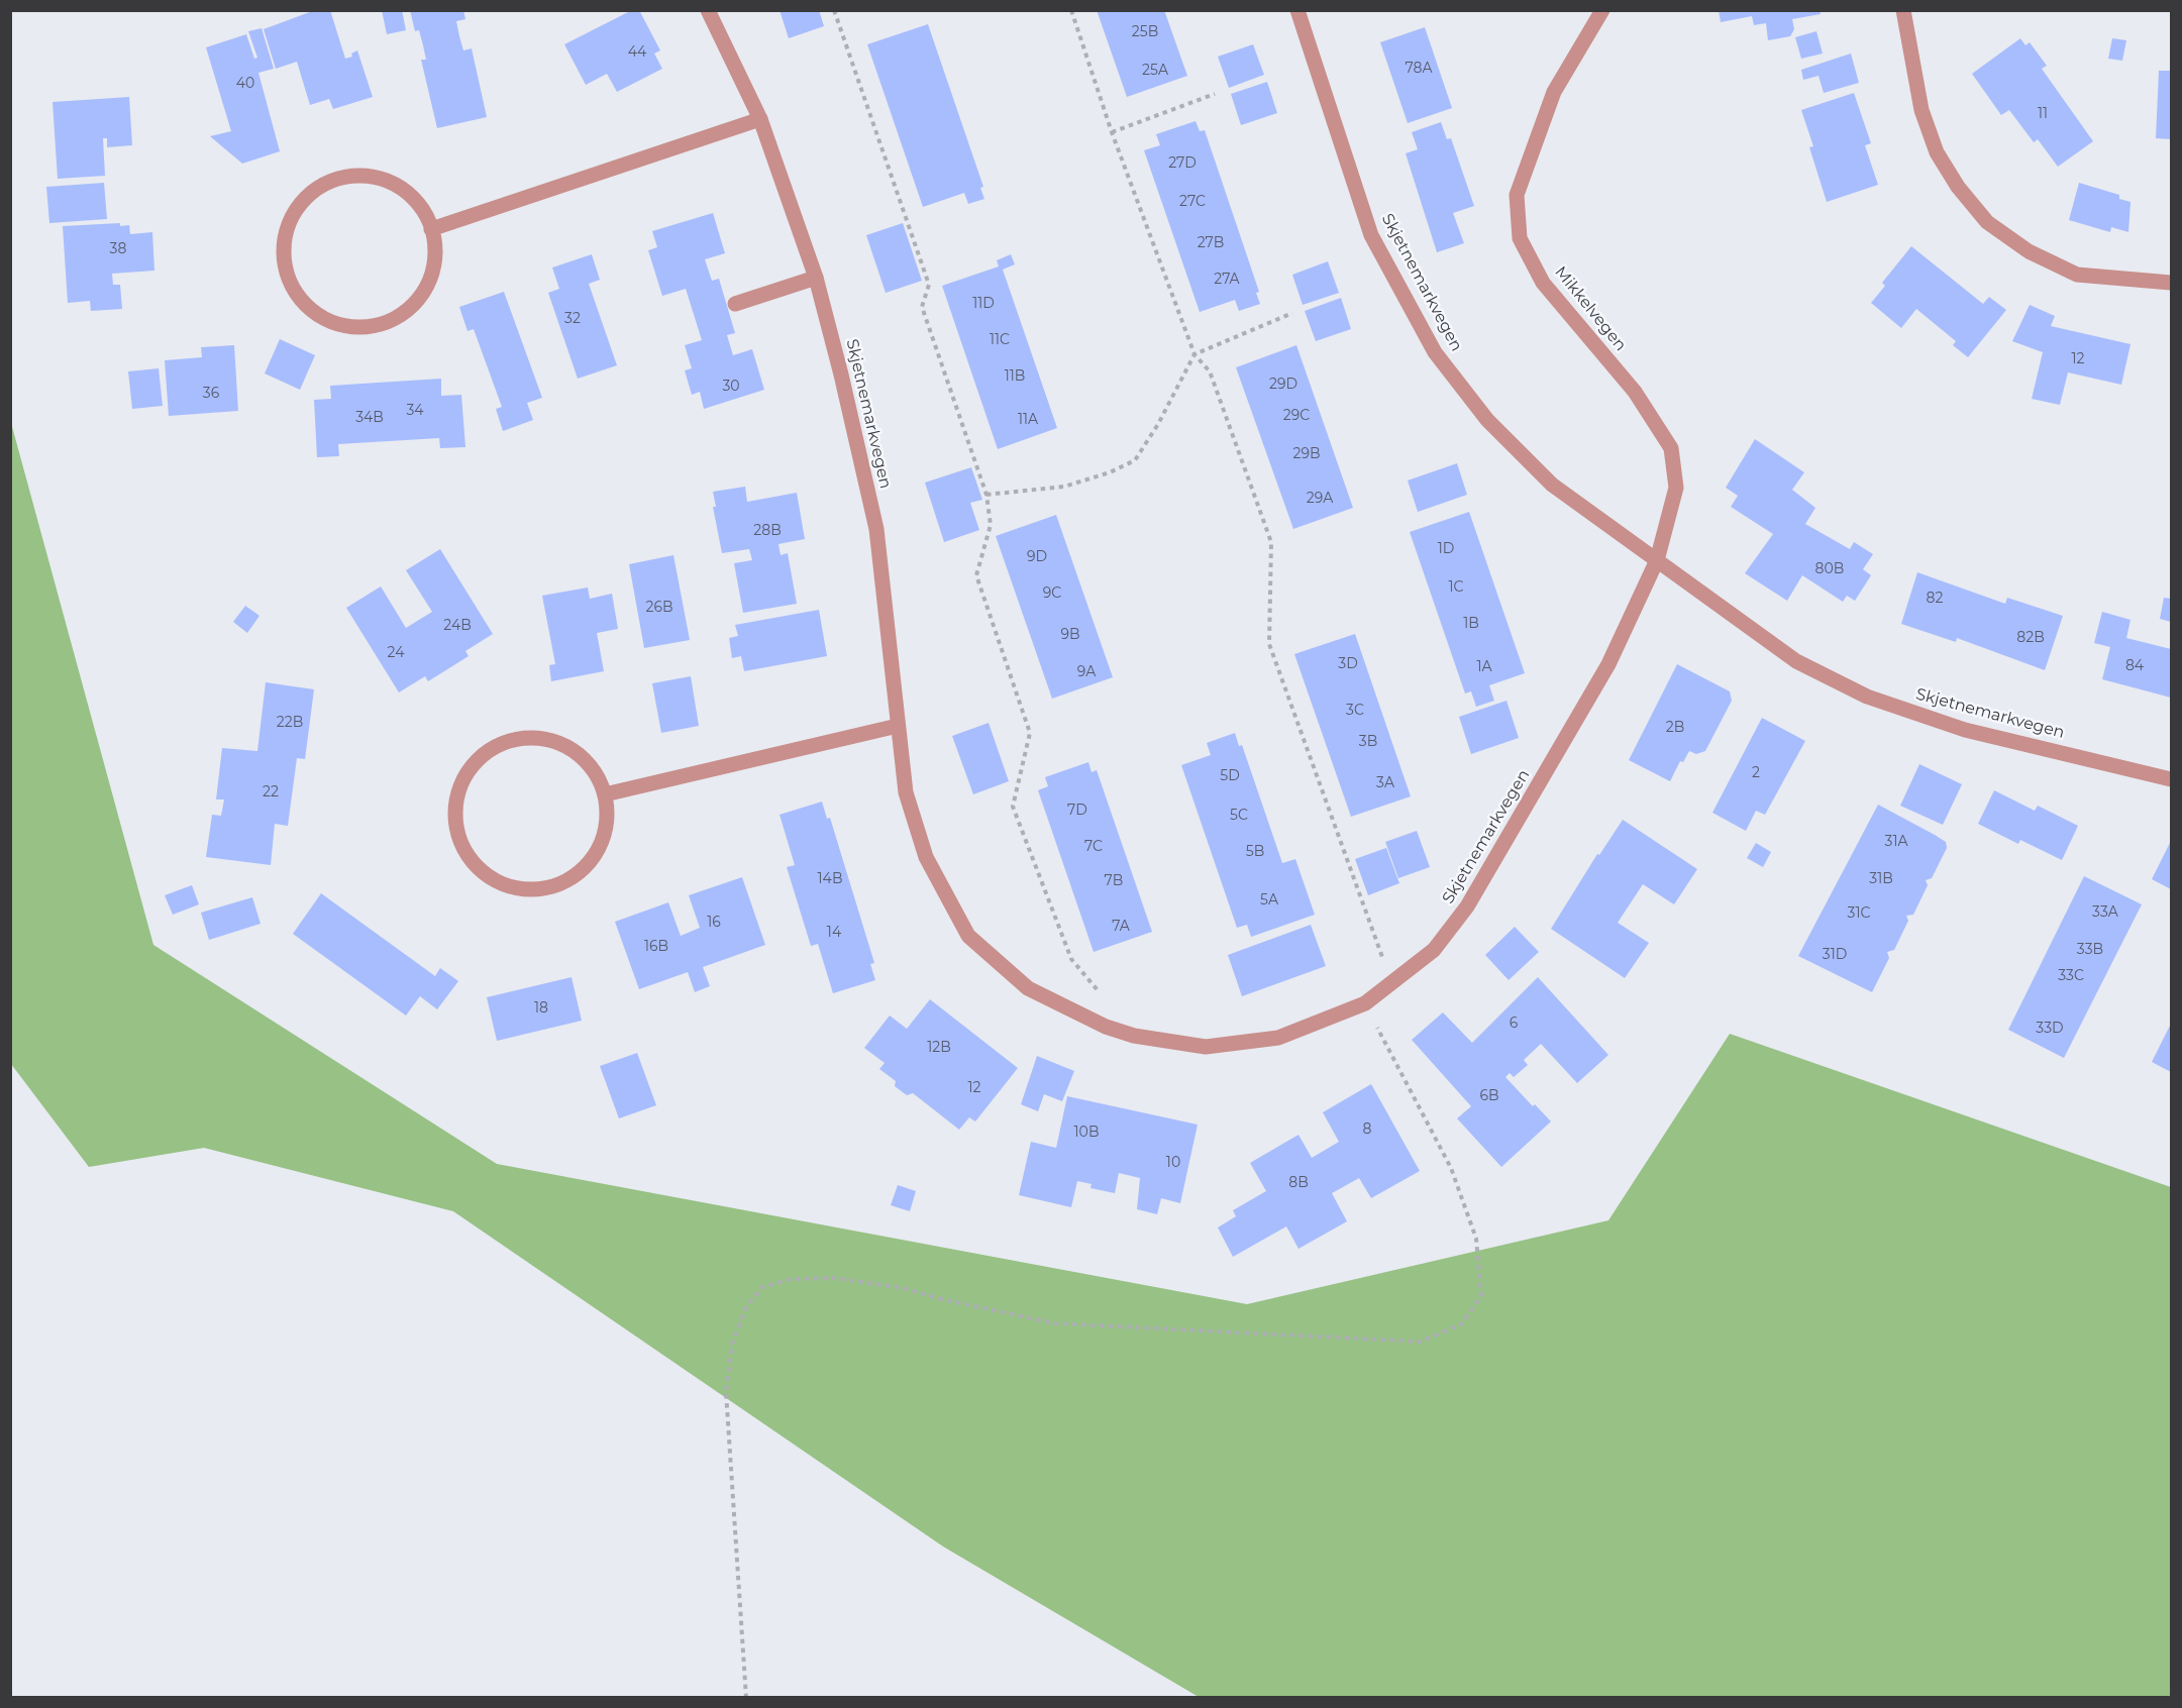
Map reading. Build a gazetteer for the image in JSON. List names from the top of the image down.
{
  "streets": {
    "street": ["Skjetnemarkvegen", "Mikkelvegen"]
  },
  "crossings": [
    ["Skjetnemarkvegen", "Mikkelvegen"]
  ],
  "house_numbers": [
    "25B",
    "44",
    "78A",
    "25A",
    "40",
    "11",
    "27D",
    "27C",
    "27B",
    "38",
    "27A",
    "11D",
    "32",
    "11C",
    "12",
    "11B",
    "29D",
    "30",
    "36",
    "34",
    "29C",
    "34B",
    "11A",
    "29B",
    "29A",
    "28B",
    "1D",
    "9D",
    "80B",
    "1C",
    "9C",
    "82",
    "26B",
    "1B",
    "24B",
    "9B",
    "82B",
    "24",
    "3D",
    "84",
    "1A",
    "9A",
    "3C",
    "22B",
    "2B",
    "3B",
    "2",
    "5D",
    "3A",
    "22",
    "7D",
    "5C",
    "31A",
    "7C",
    "5B",
    "14B",
    "31B",
    "7B",
    "5A",
    "33A",
    "31C",
    "16",
    "7A",
    "14",
    "16B",
    "33B",
    "31D",
    "33C",
    "18",
    "6",
    "33D",
    "12B",
    "12",
    "6B",
    "8",
    "10B",
    "10",
    "8B"
  ]
}
